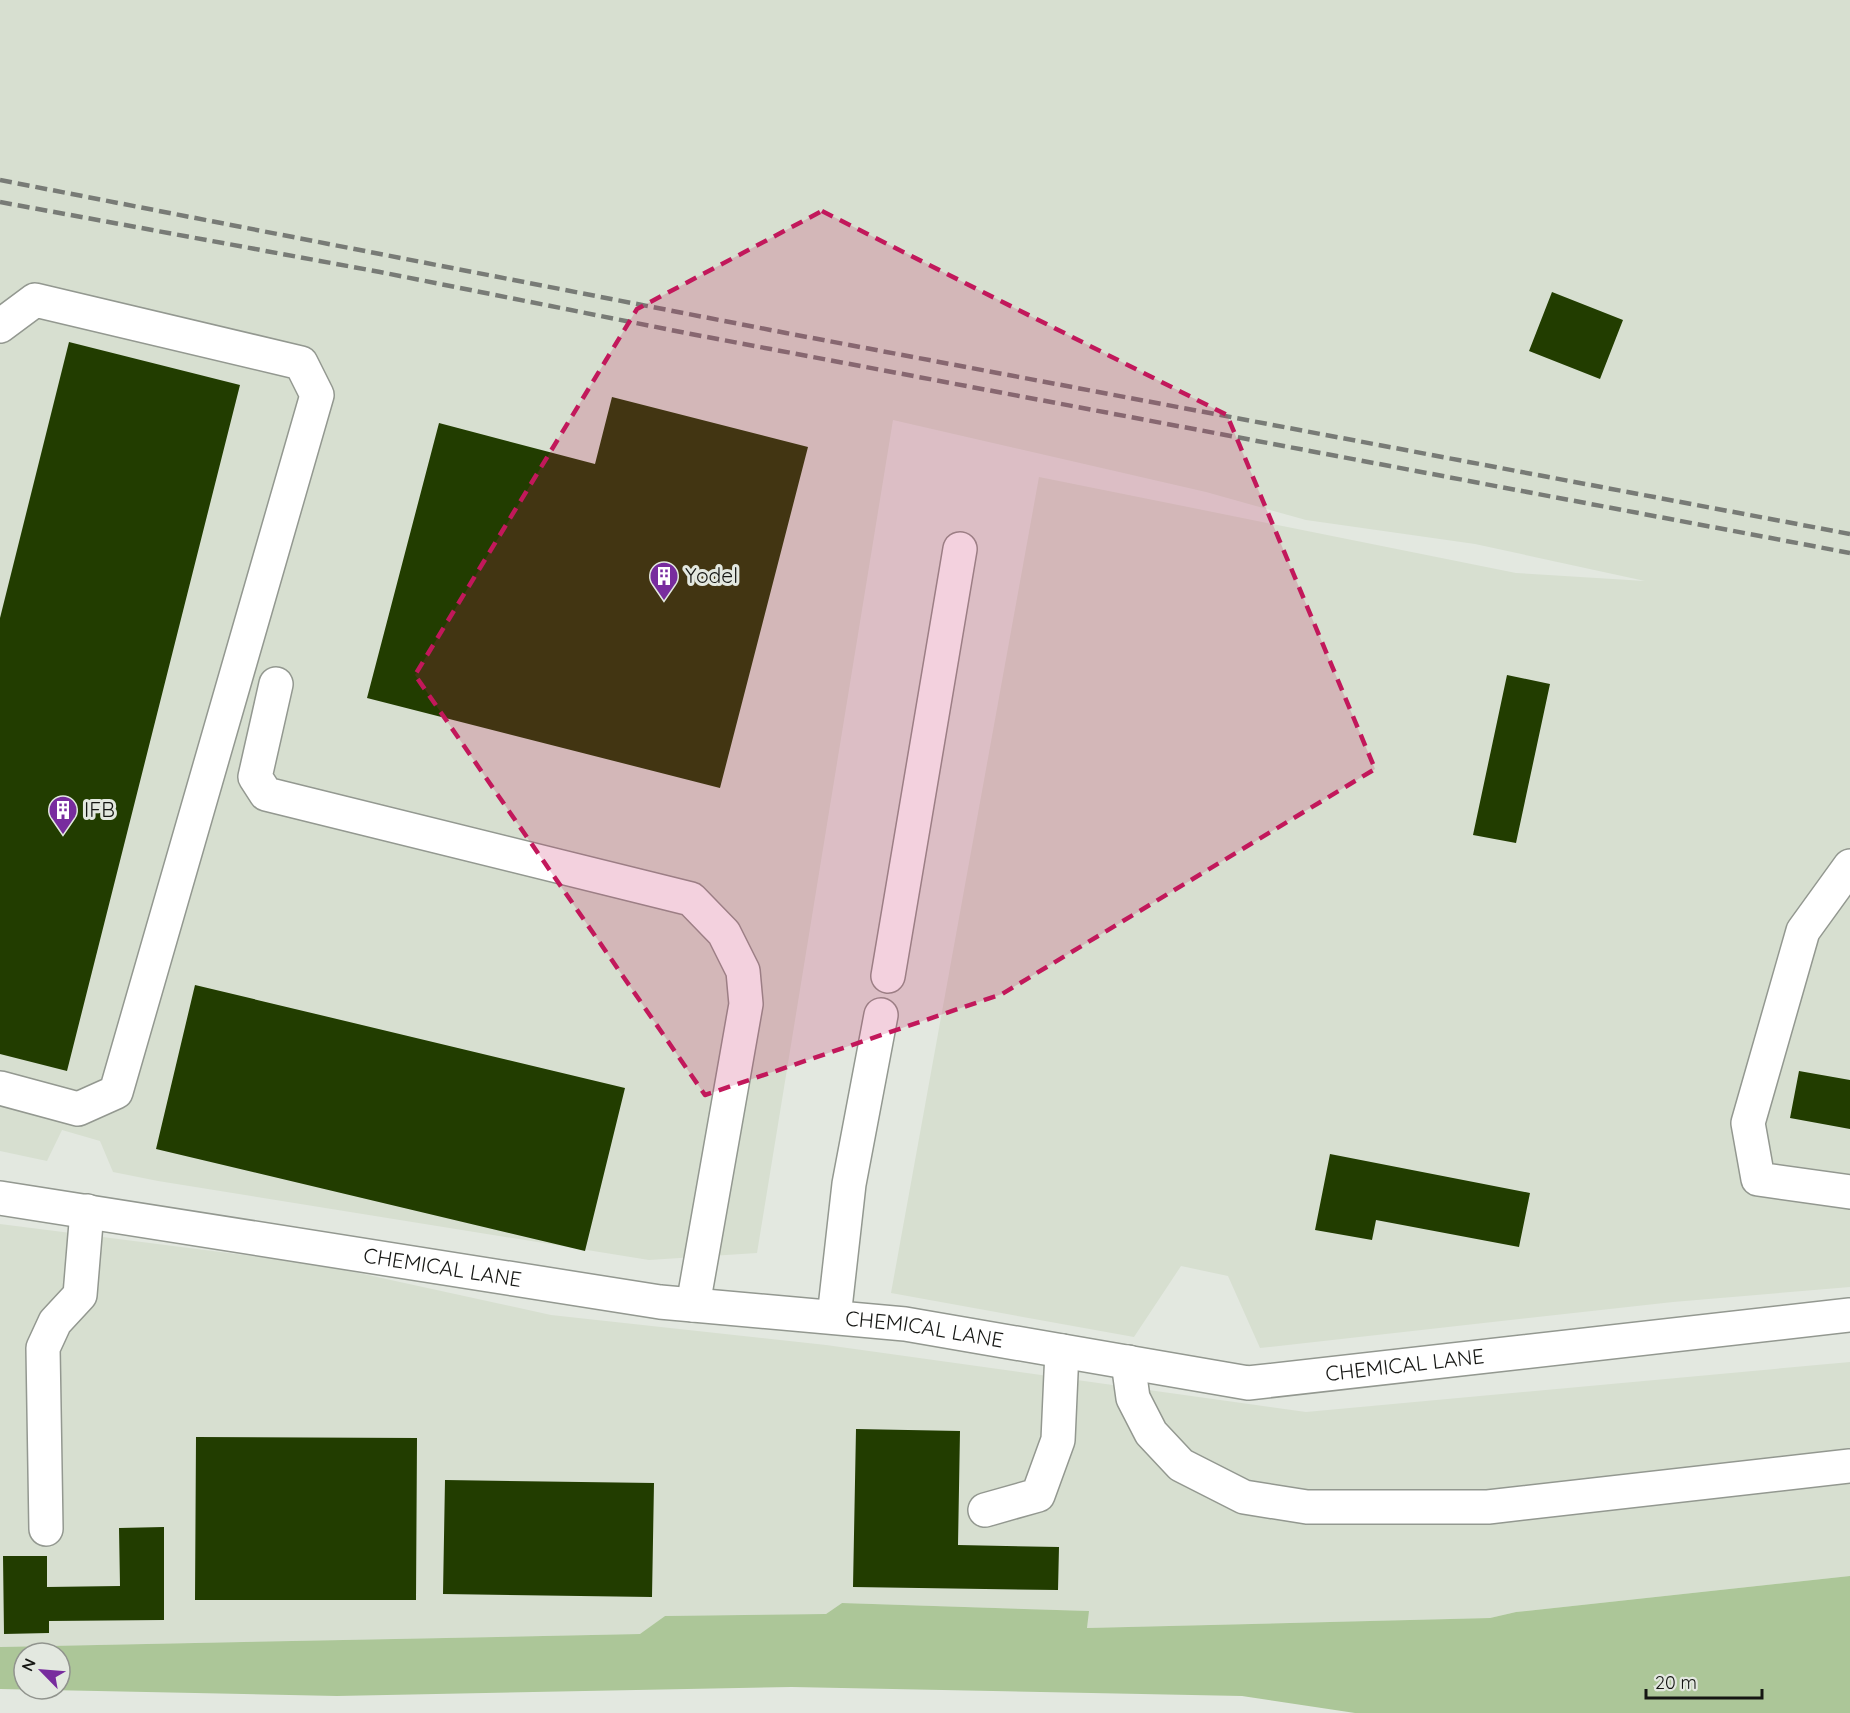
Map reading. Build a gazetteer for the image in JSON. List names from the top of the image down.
{
  "streets": {
    "street": ["CHEMICAL LANE"]
  },
  "places": {
    "building": ["Yodel", "IFB"]
  },
  "scale_bar": "20 m",
  "north": "top left"
}
